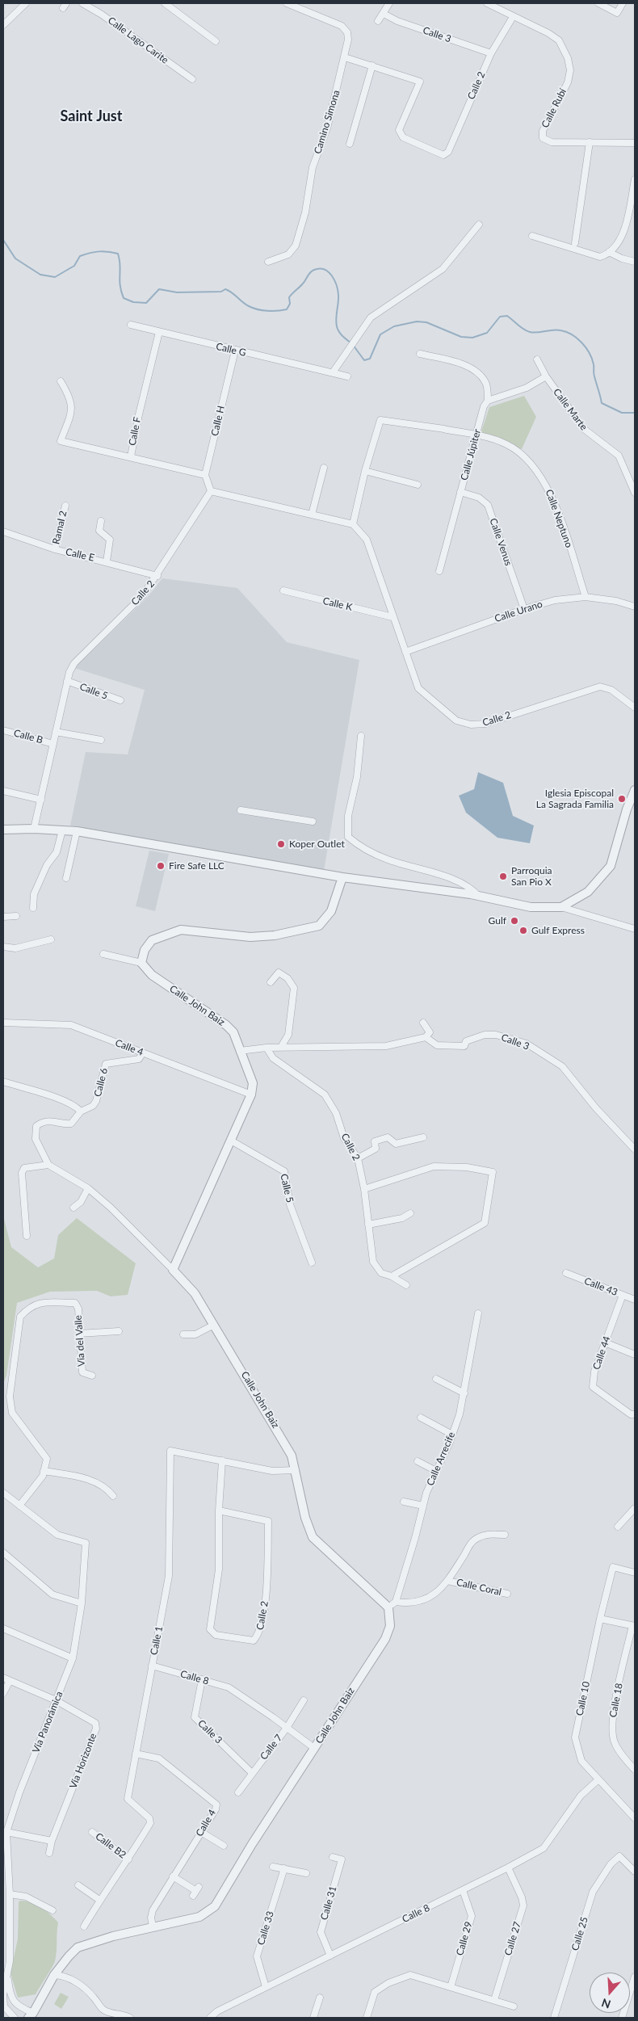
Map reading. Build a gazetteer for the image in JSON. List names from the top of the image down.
{
  "streets": {
    "street": [
      "Calle 3",
      "Calle Lago Carite",
      "Calle 2",
      "Calle Rubí",
      "Camino Simona",
      "Calle G",
      "Calle Marte",
      "Calle H",
      "Calle F",
      "Calle Júpiter",
      "Calle Neptuno",
      "Ramal 2",
      "Calle Venus",
      "Calle E",
      "Calle K",
      "Calle Urano",
      "Calle 5",
      "Calle B",
      "Calle John Baiz",
      "Calle 4",
      "Calle 6",
      "Calle 43",
      "Vía del Valle",
      "Calle 44",
      "Calle Arrecife",
      "Calle Coral",
      "Calle 1",
      "Calle 8",
      "Calle 10",
      "Calle 18",
      "Vía Panorámica",
      "Calle 7",
      "Vía Horizonte",
      "Calle B2",
      "Calle 31",
      "Calle 33",
      "Calle 25",
      "Calle 29",
      "Calle 27"
    ]
  },
  "crossings": [
    ["Calle 3", "Calle 2"],
    ["Calle 3", "Calle 8"],
    ["Calle 3", "Calle 7"],
    ["Calle 2", "Calle Rubí"],
    ["Calle 2", "Calle E"],
    ["Calle 2", "Calle K"],
    ["Calle 2", "Calle Urano"],
    ["Calle 2", "Calle 5"],
    ["Calle 2", "Calle B"],
    ["Calle 2", "Calle 1"],
    ["Calle G", "Calle H"],
    ["Calle G", "Calle F"],
    ["Calle H", "Calle F"],
    ["Calle Júpiter", "Calle Neptuno"],
    ["Calle Júpiter", "Calle Venus"],
    ["Calle Neptuno", "Calle Urano"],
    ["Ramal 2", "Calle E"],
    ["Calle Venus", "Calle Urano"],
    ["Calle 5", "Calle John Baiz"],
    ["Calle John Baiz", "Calle 4"],
    ["Calle John Baiz", "Calle 1"],
    ["Calle John Baiz", "Calle 8"],
    ["Calle John Baiz", "Vía Panorámica"],
    ["Calle 4", "Calle 6"],
    ["Calle 4", "Calle 1"],
    ["Calle 43", "Calle 44"],
    ["Calle Arrecife", "Calle Coral"],
    ["Calle 1", "Calle 8"],
    ["Calle 1", "Calle B2"],
    ["Calle 8", "Calle 10"],
    ["Calle 8", "Calle 7"],
    ["Calle 8", "Calle 31"],
    ["Calle 8", "Calle 33"],
    ["Calle 8", "Calle 29"],
    ["Calle 8", "Calle 27"],
    ["Vía Panorámica", "Vía Horizonte"]
  ],
  "districts": ["Saint Just"],
  "places": [
    "Iglesia Episcopal La Sagrada Familia",
    "Koper Outlet",
    "Fire Safe LLC",
    "Parroquia San Pio X",
    "Gulf",
    "Gulf Express"
  ],
  "north": "bottom"
}
